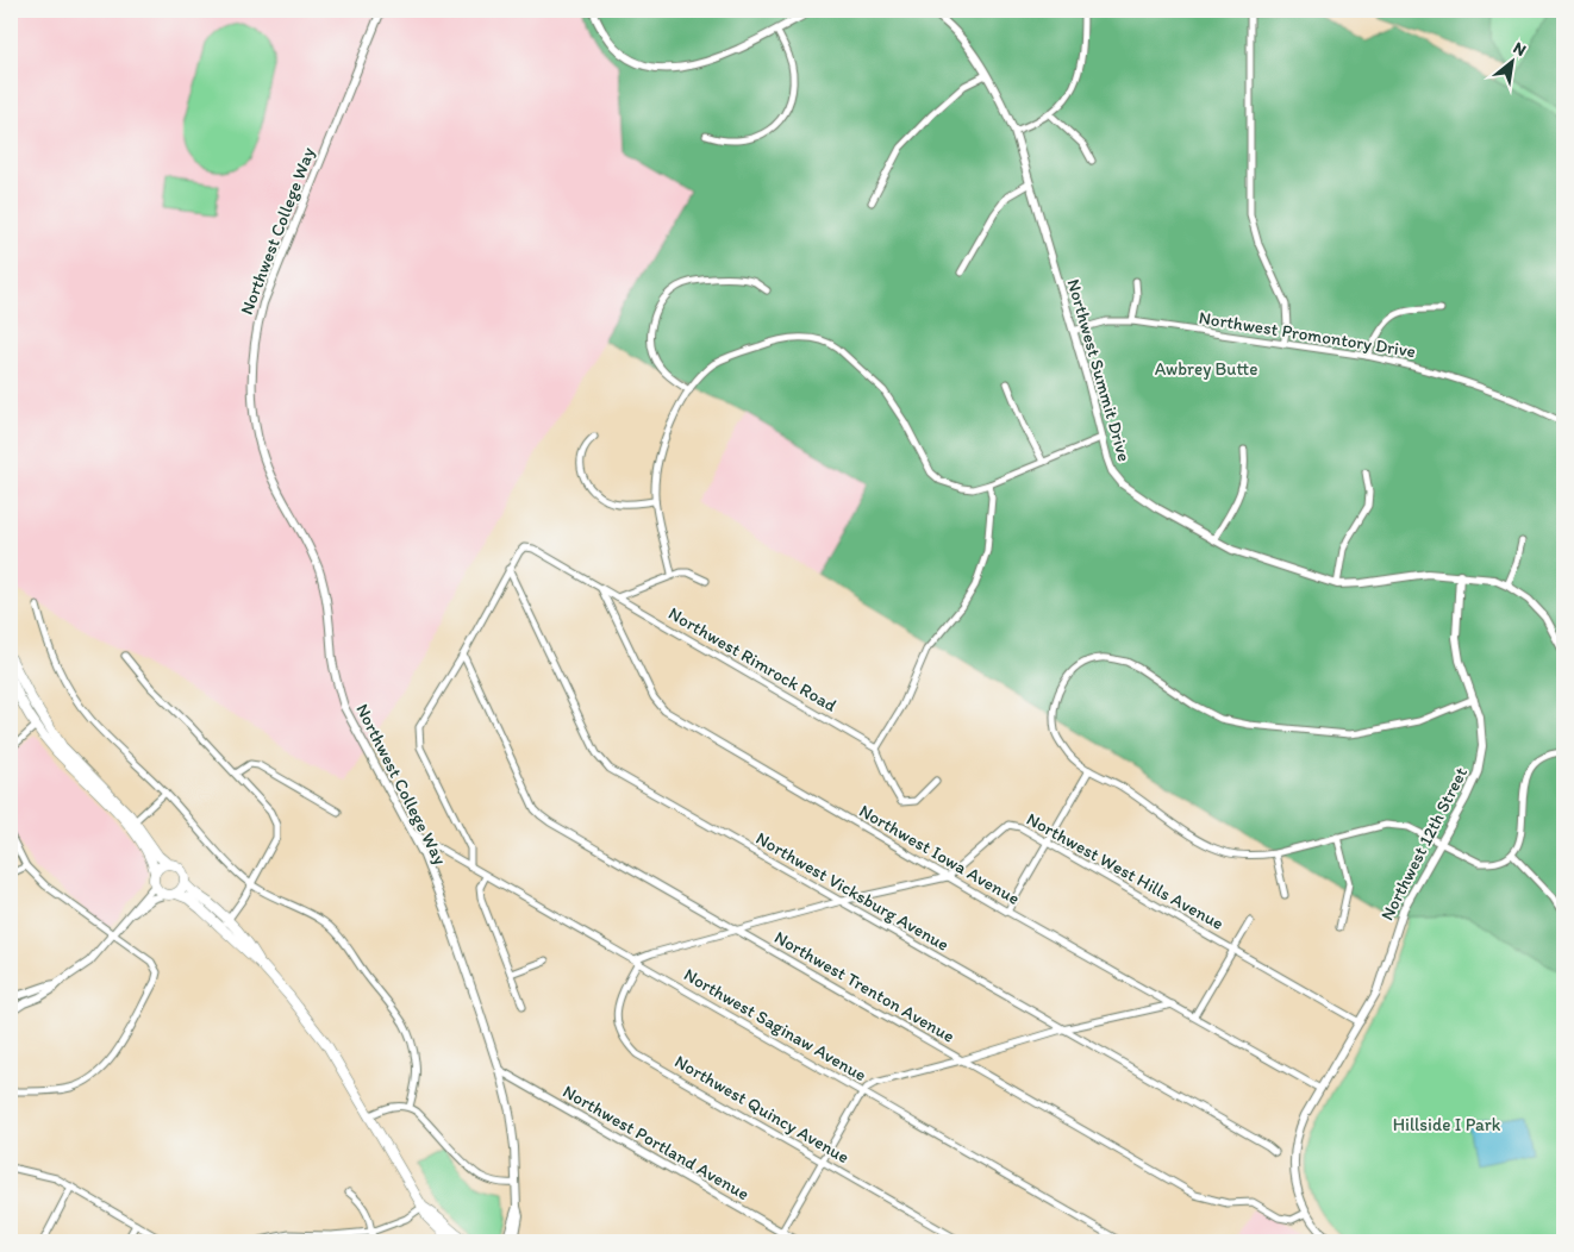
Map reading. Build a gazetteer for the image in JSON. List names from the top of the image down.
{
  "streets": {
    "street": [
      "Northwest College Way",
      "Northwest Promontory Drive",
      "Northwest Summit Drive",
      "Northwest Rimrock Road",
      "Northwest 12th Street",
      "Northwest Iowa Avenue",
      "Northwest West Hills Avenue",
      "Northwest Vicksburg Avenue",
      "Northwest Trenton Avenue",
      "Northwest Saginaw Avenue",
      "Northwest Quincy Avenue",
      "Northwest Portland Avenue"
    ]
  },
  "crossings": [
    ["Northwest College Way", "Northwest Saginaw Avenue"],
    ["Northwest College Way", "Northwest Portland Avenue"],
    ["Northwest Promontory Drive", "Northwest Summit Drive"],
    ["Northwest Summit Drive", "Northwest 12th Street"],
    ["Northwest Rimrock Road", "Northwest Iowa Avenue"],
    ["Northwest Rimrock Road", "Northwest Vicksburg Avenue"],
    ["Northwest 12th Street", "Northwest Iowa Avenue"],
    ["Northwest 12th Street", "Northwest West Hills Avenue"],
    ["Northwest 12th Street", "Northwest Trenton Avenue"],
    ["Northwest Iowa Avenue", "Northwest West Hills Avenue"],
    ["Northwest West Hills Avenue", "Northwest Vicksburg Avenue"],
    ["Northwest West Hills Avenue", "Northwest Trenton Avenue"],
    ["Northwest West Hills Avenue", "Northwest Saginaw Avenue"],
    ["Northwest West Hills Avenue", "Northwest Quincy Avenue"],
    ["Northwest Saginaw Avenue", "Northwest Quincy Avenue"]
  ],
  "parks": ["Awbrey Butte", "Hillside I Park"],
  "north": "top right"
}
